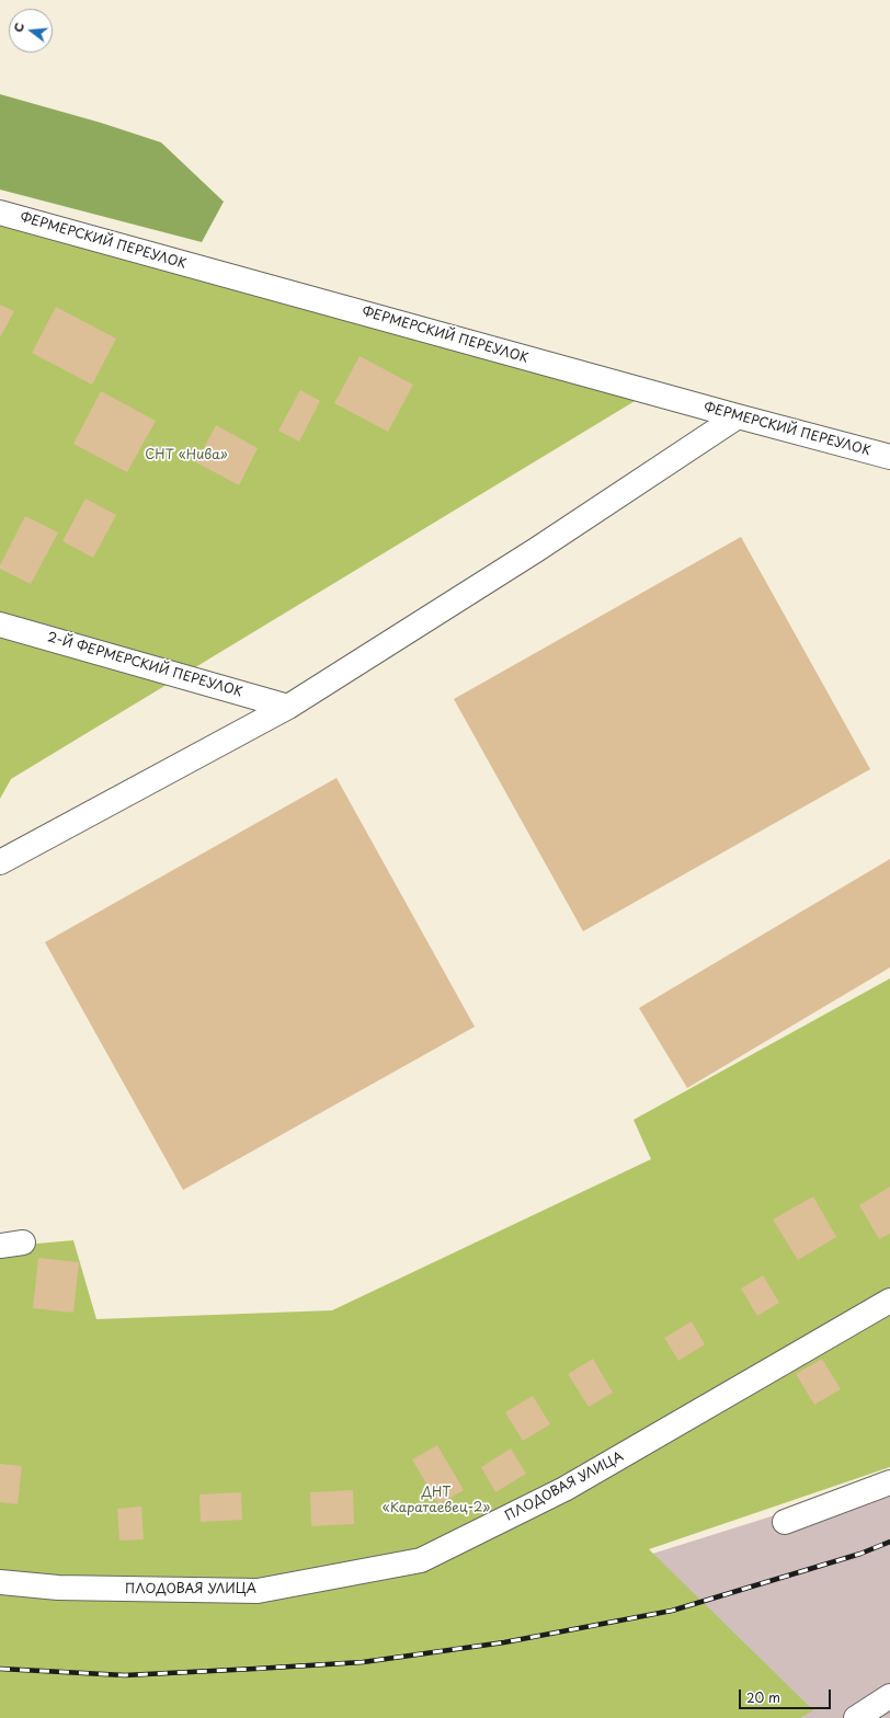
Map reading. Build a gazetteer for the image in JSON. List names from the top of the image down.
{
  "streets": {
    "street": ["ФЕРМЕРСКИЙ ПЕРЕУЛОК", "2-Й ФЕРМЕРСКИЙ ПЕРЕУЛОК", "ПЛОДОВАЯ УЛИЦА"]
  },
  "parks": ["СНТ «Нива»", "ДНТ «Каратаевец-2»"],
  "scale_bar": "20 m",
  "north": "left"
}
